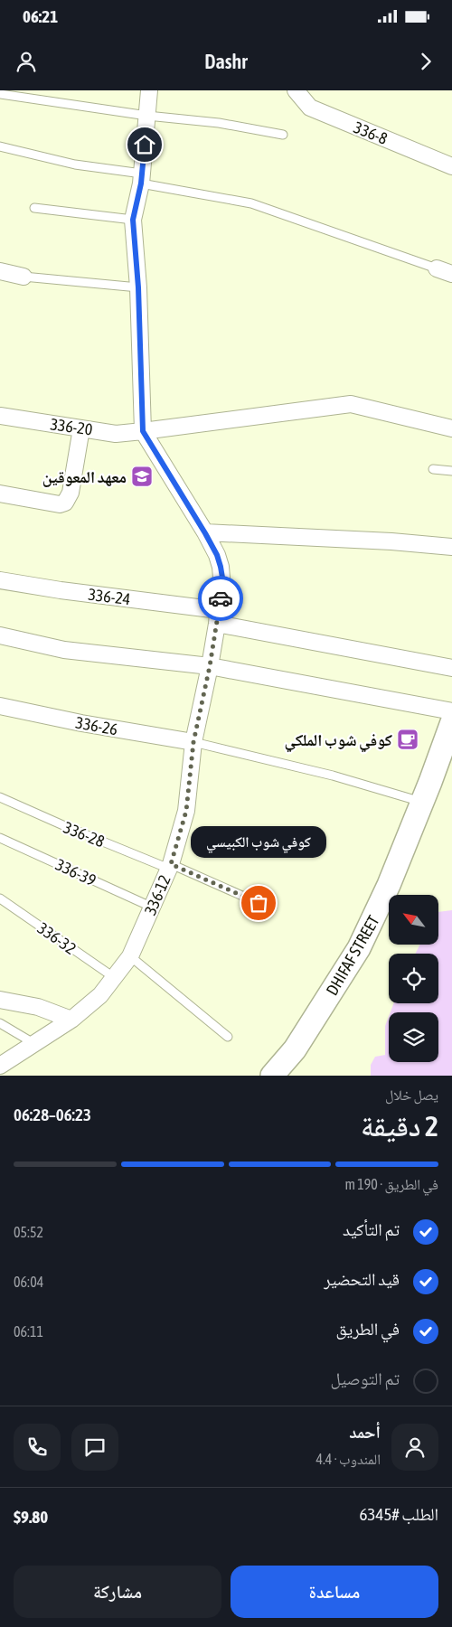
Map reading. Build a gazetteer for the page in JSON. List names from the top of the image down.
{
  "streets": {
    "street": [
      "336-8",
      "336-20",
      "336-24",
      "336-26",
      "336-12",
      "DHIFAF STREET"
    ],
    "lane": ["336-28", "336-39", "336-32"]
  },
  "crossings": [
    ["336-20", "336-12"],
    ["336-24", "336-12"],
    ["336-26", "336-12"],
    ["336-28", "336-12"],
    ["336-39", "336-12"],
    ["336-12", "336-32"]
  ],
  "places": {
    "school or university": ["معهد المعوقين"],
    "cafe": ["كوفي شوب الملكي"],
    "other": ["كوفي شوب الكبيسي"]
  },
  "north": "top left",
  "page": {
    "status": "06:21",
    "header": "Dashr",
    "bubble": "كوفي شوب الكبيسي",
    "heading": ["2 دقيقة", "يصل خلال", "06:23–06:28"],
    "panel": [
      "أحمد",
      "المندوب · 4.4",
      "الطلب #6345",
      "$9.80"
    ],
    "bar": "في الطريق · 190 m",
    "list": [
      ["تم التأكيد", "05:52"],
      ["قيد التحضير", "06:04"],
      ["في الطريق", "06:11"],
      "تم التوصيل"
    ],
    "buttons": ["مساعدة", "مشاركة"]
  }
}
